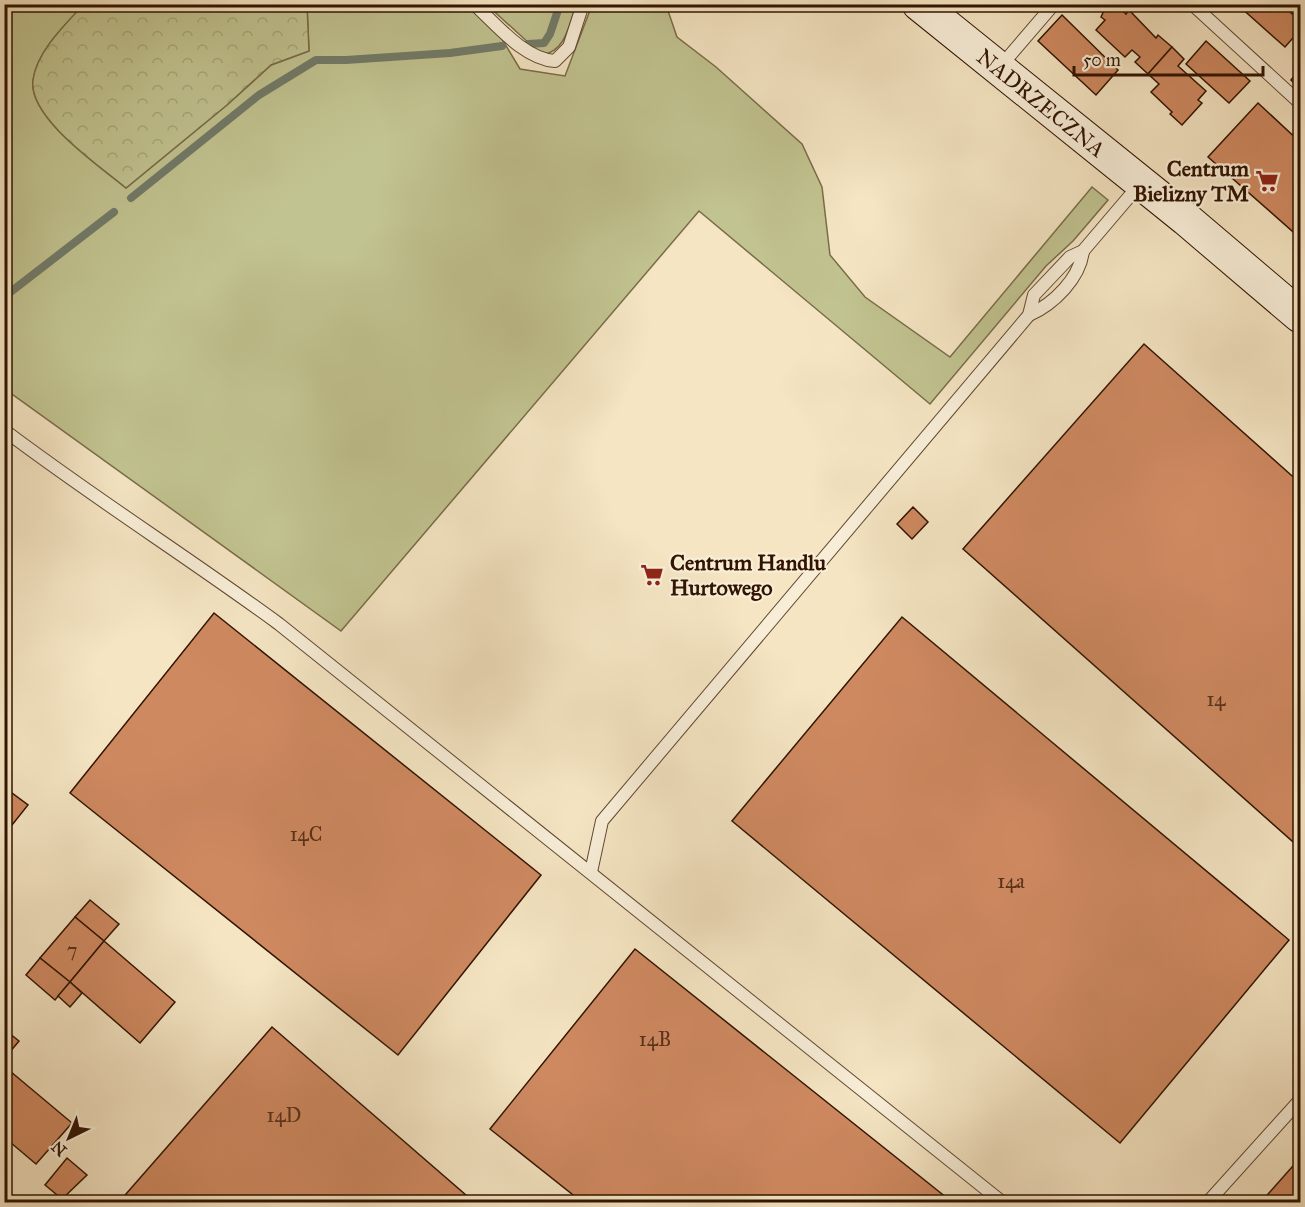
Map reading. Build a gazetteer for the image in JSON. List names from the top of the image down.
{
  "streets": {
    "street": ["NADRZECZNA"]
  },
  "places": {
    "supermarket": ["Centrum Bielizny TM", "Centrum Handlu Hurtowego"]
  },
  "house_numbers": [
    "14",
    "14C",
    "14a",
    "7",
    "14B",
    "14D"
  ],
  "scale_bar": "50 m",
  "north": "bottom left"
}
